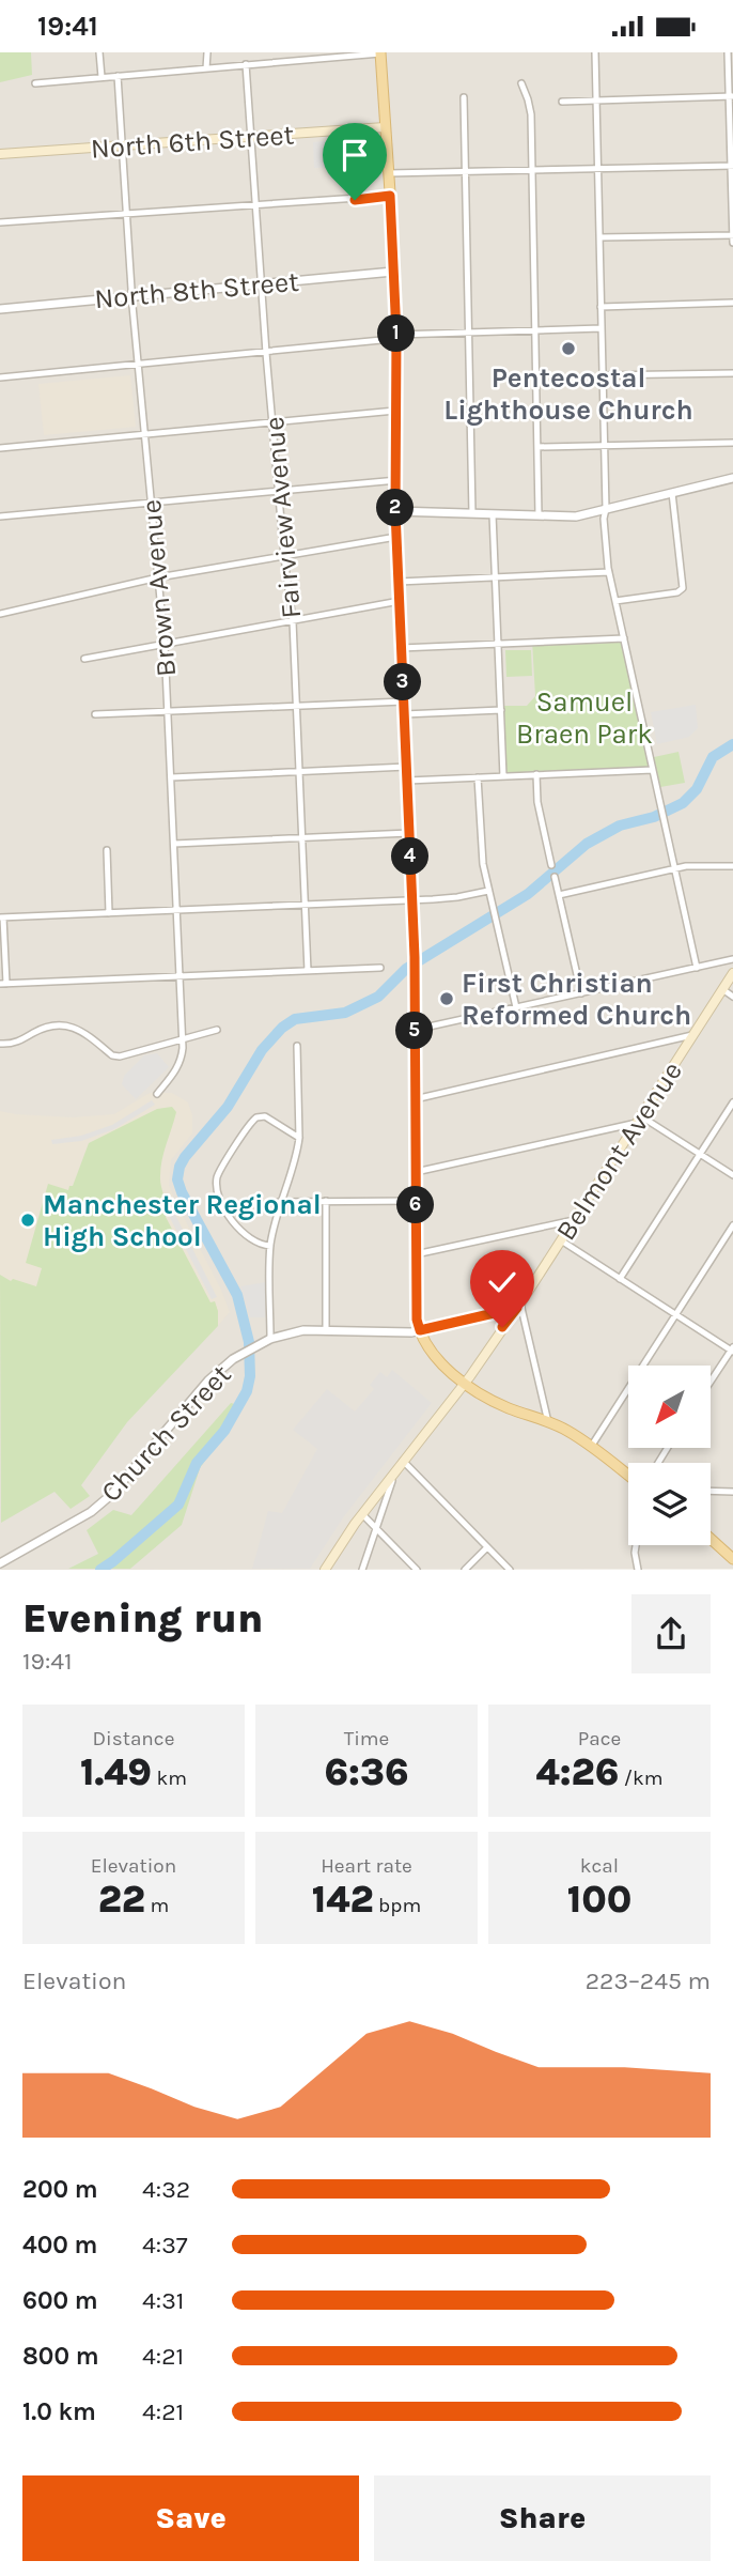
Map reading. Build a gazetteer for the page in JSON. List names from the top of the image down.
{
  "streets": {
    "main road": ["North 6th Street", "Belmont Avenue"],
    "street": [
      "North 8th Street",
      "Fairview Avenue",
      "Brown Avenue",
      "Church Street"
    ]
  },
  "crossings": [
    ["North 6th Street", "Fairview Avenue"],
    ["North 6th Street", "Brown Avenue"],
    ["North 8th Street", "Fairview Avenue"],
    ["North 8th Street", "Brown Avenue"],
    ["Belmont Avenue", "Church Street"]
  ],
  "parks": ["Samuel Braen Park"],
  "places": ["Pentecostal Lighthouse Church", "First Christian Reformed Church", "Manchester Regional High School"],
  "north": "bottom left",
  "page": {
    "status": "19:41",
    "pins": [
      "1",
      "2",
      "3",
      "4",
      "5",
      "6"
    ],
    "heading": ["Evening run", "19:41"],
    "stats": [
      ["Distance", "1.49 km"],
      ["Time", "6:36"],
      ["Pace", "4:26 /km"],
      ["Elevation", "22 m"],
      ["Heart rate", "142 bpm"],
      ["kcal", "100"]
    ],
    "chart": ["Elevation", "223–245 m"],
    "list": [
      {
        "name": "200 m",
        "note": "4:32"
      },
      {
        "name": "400 m",
        "note": "4:37"
      },
      {
        "name": "600 m",
        "note": "4:31"
      },
      {
        "name": "800 m",
        "note": "4:21"
      },
      {
        "name": "1.0 km",
        "note": "4:21"
      }
    ],
    "buttons": ["Save", "Share"]
  }
}
